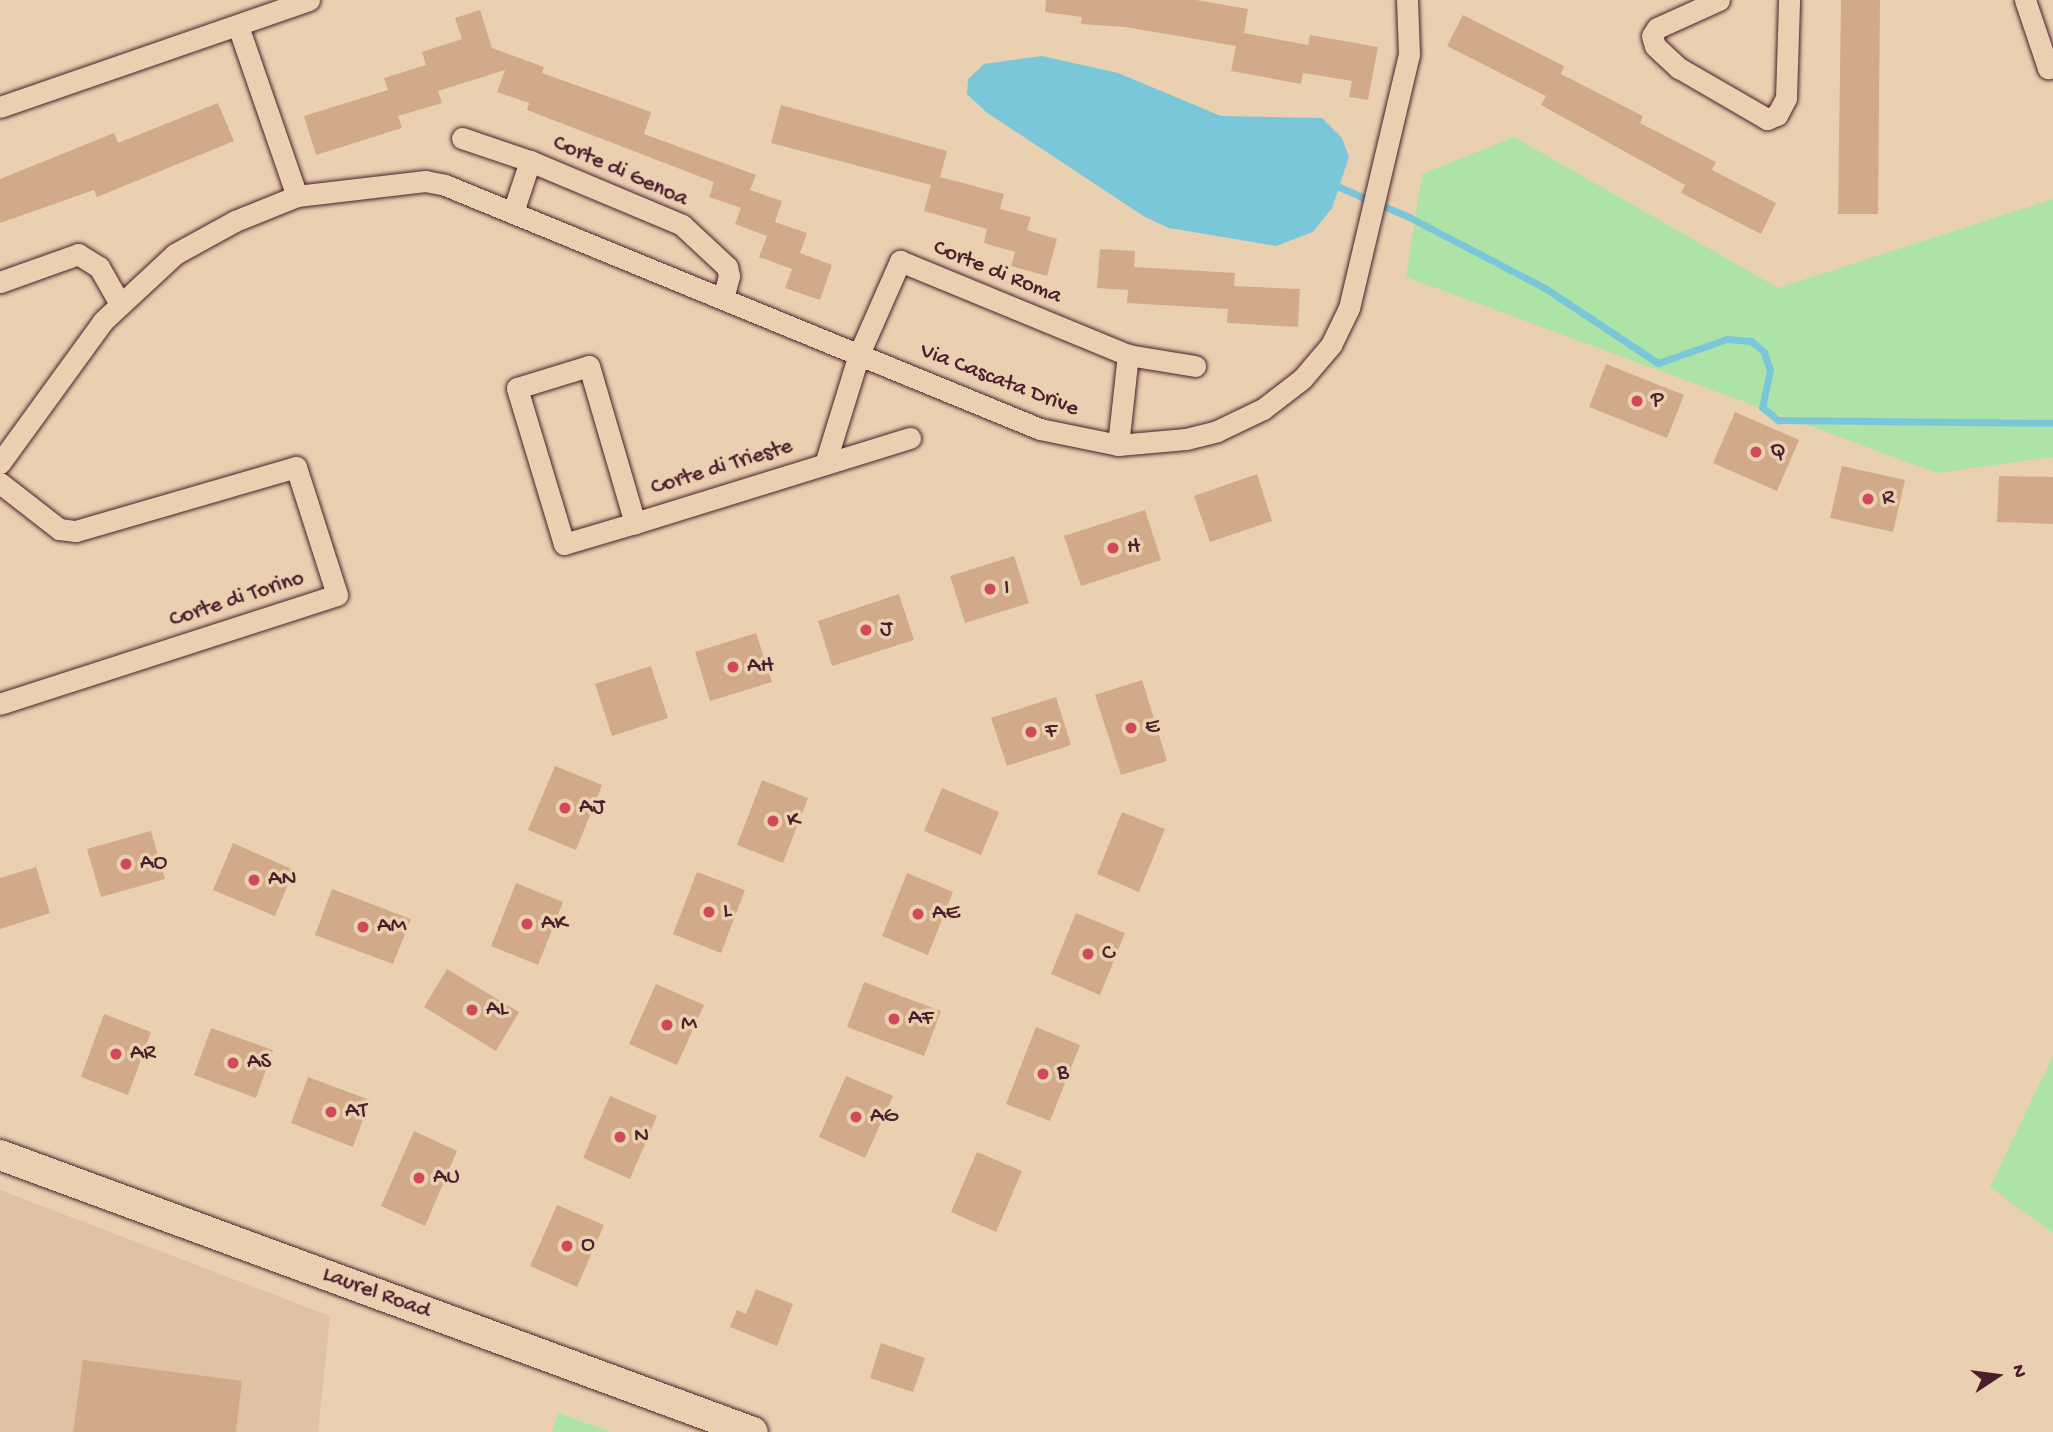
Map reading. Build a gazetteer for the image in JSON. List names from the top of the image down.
{
  "streets": {
    "main road": ["Laurel Road"],
    "street": [
      "Corte di Genoa",
      "Corte di Roma",
      "Via Cascata Drive",
      "Corte di Trieste",
      "Corte di Torino"
    ]
  },
  "crossings": [
    ["Corte di Genoa", "Via Cascata Drive"],
    ["Corte di Roma", "Via Cascata Drive"],
    ["Corte di Roma", "Corte di Trieste"],
    ["Via Cascata Drive", "Corte di Trieste"]
  ],
  "places": [
    "P",
    "Q",
    "R",
    "H",
    "I",
    "J",
    "AH",
    "E",
    "F",
    "AJ",
    "K",
    "AO",
    "AN",
    "L",
    "AE",
    "AK",
    "AM",
    "C",
    "AL",
    "AF",
    "M",
    "AR",
    "AS",
    "B",
    "AT",
    "AG",
    "N",
    "AU",
    "O"
  ],
  "north": "right"
}
